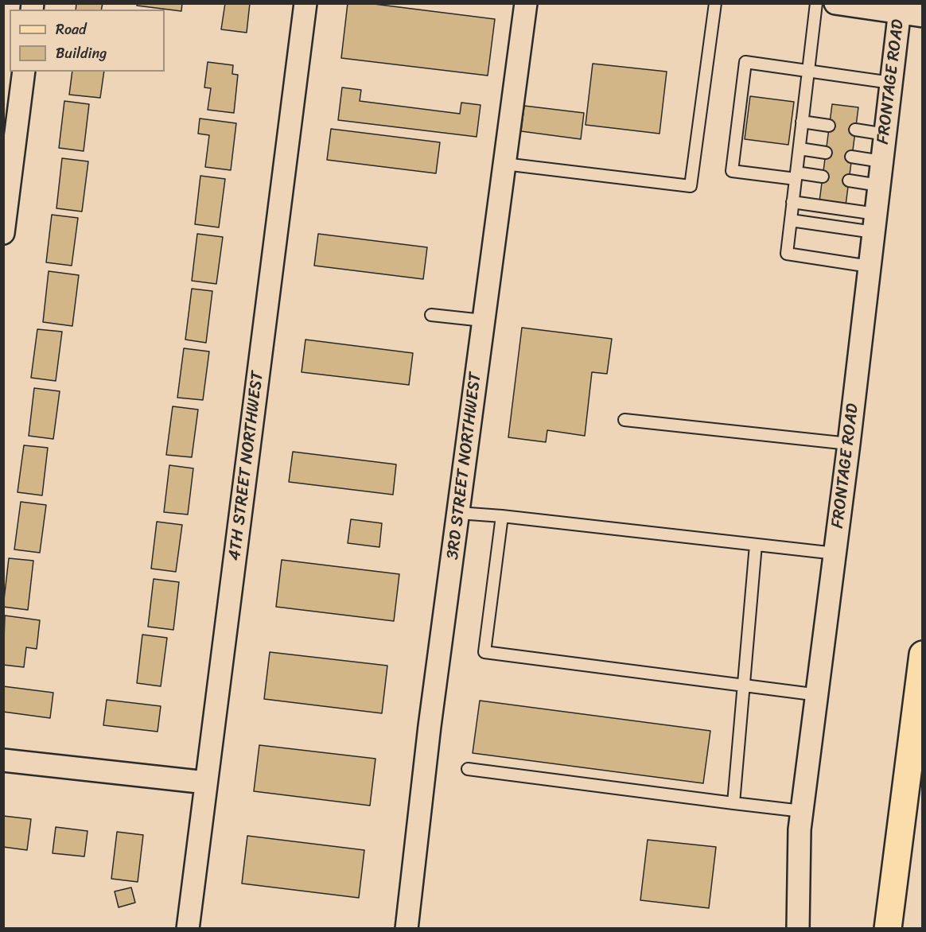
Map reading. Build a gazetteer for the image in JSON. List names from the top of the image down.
{
  "streets": {
    "street": ["FRONTAGE ROAD", "4TH STREET NORTHWEST", "3RD STREET NORTHWEST"]
  },
  "legend": ["Road", "Building"]
}
